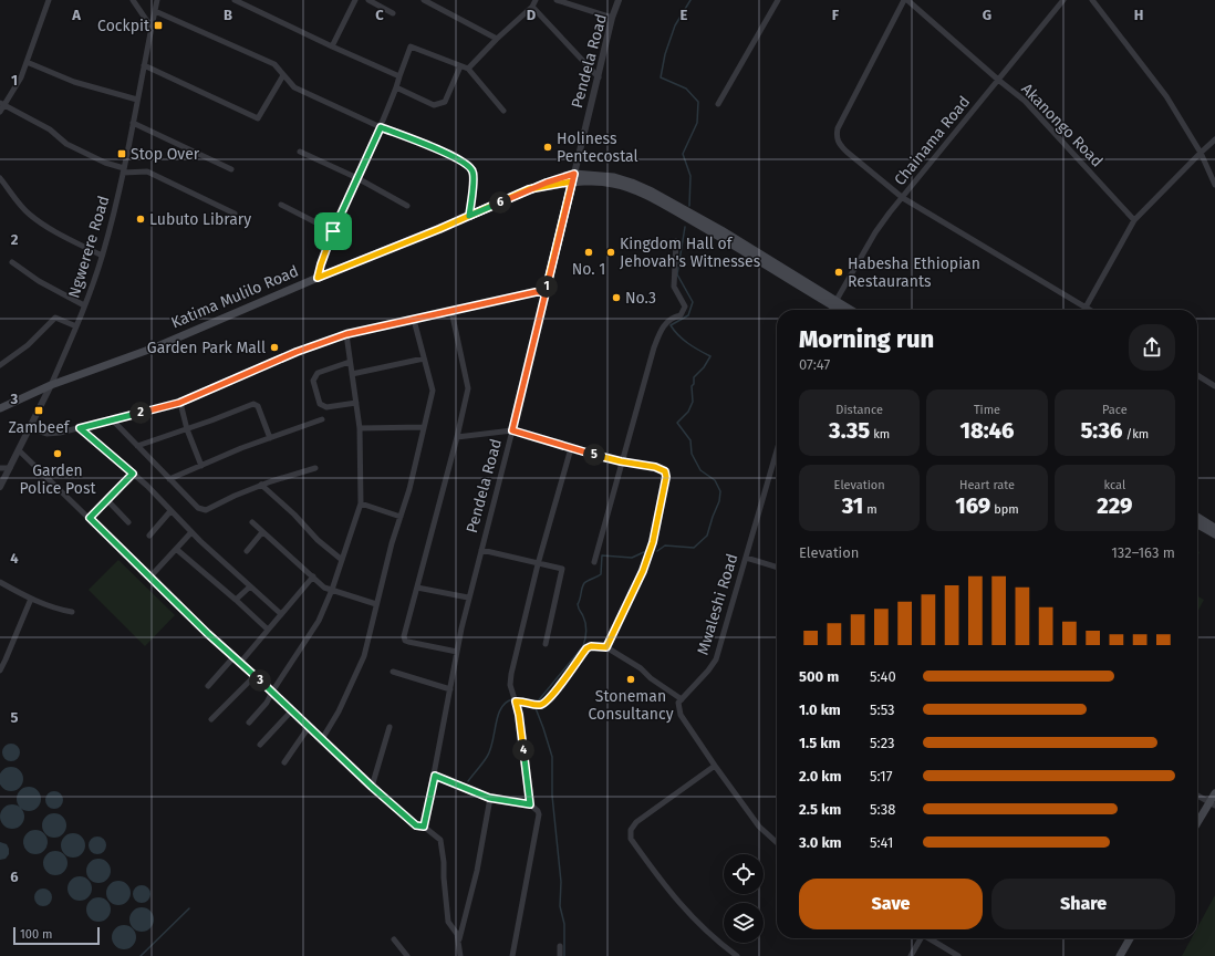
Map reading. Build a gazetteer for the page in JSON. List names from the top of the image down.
{
  "streets": {
    "main road": ["Katima Mulilo Road"],
    "street": [
      "Pendela Road",
      "Akanongo Road",
      "Chainama Road",
      "Ngwerere Road",
      "Mwaleshi Road"
    ]
  },
  "crossings": [
    ["Pendela Road", "Katima Mulilo Road"],
    ["Akanongo Road", "Chainama Road"],
    ["Chainama Road", "Katima Mulilo Road"],
    ["Ngwerere Road", "Katima Mulilo Road"]
  ],
  "places": {
    "transit": ["Cockpit", "Stop Over", "Zambeef"],
    "other": [
      "Holiness Pentecostal",
      "Lubuto Library",
      "No. 1",
      "Kingdom Hall of Jehovah's Witnesses",
      "Habesha Ethiopian Restaurants",
      "No.3",
      "Garden Park Mall",
      "Garden Police Post",
      "Stoneman Consultancy"
    ]
  },
  "scale_bar": "100 m",
  "page": {
    "pins": [
      "6",
      "1",
      "2",
      "5",
      "3",
      "4"
    ],
    "heading": ["Morning run", "07:47"],
    "stats": [
      ["Distance", "3.35 km"],
      ["Time", "18:46"],
      ["Pace", "5:36 /km"],
      ["Elevation", "31 m"],
      ["Heart rate", "169 bpm"],
      ["kcal", "229"]
    ],
    "chart": ["Elevation", "132–163 m"],
    "list": [
      {
        "name": "500 m",
        "note": "5:40"
      },
      {
        "name": "1.0 km",
        "note": "5:53"
      },
      {
        "name": "1.5 km",
        "note": "5:23"
      },
      {
        "name": "2.0 km",
        "note": "5:17"
      },
      {
        "name": "2.5 km",
        "note": "5:38"
      },
      {
        "name": "3.0 km",
        "note": "5:41"
      }
    ],
    "buttons": ["Save", "Share"],
    "scale": "100 m"
  },
  "grid": {
    "columns": [
      "A",
      "B",
      "C",
      "D",
      "E",
      "F",
      "G",
      "H"
    ],
    "rows": [
      "1",
      "2",
      "3",
      "4",
      "5",
      "6"
    ]
  }
}
